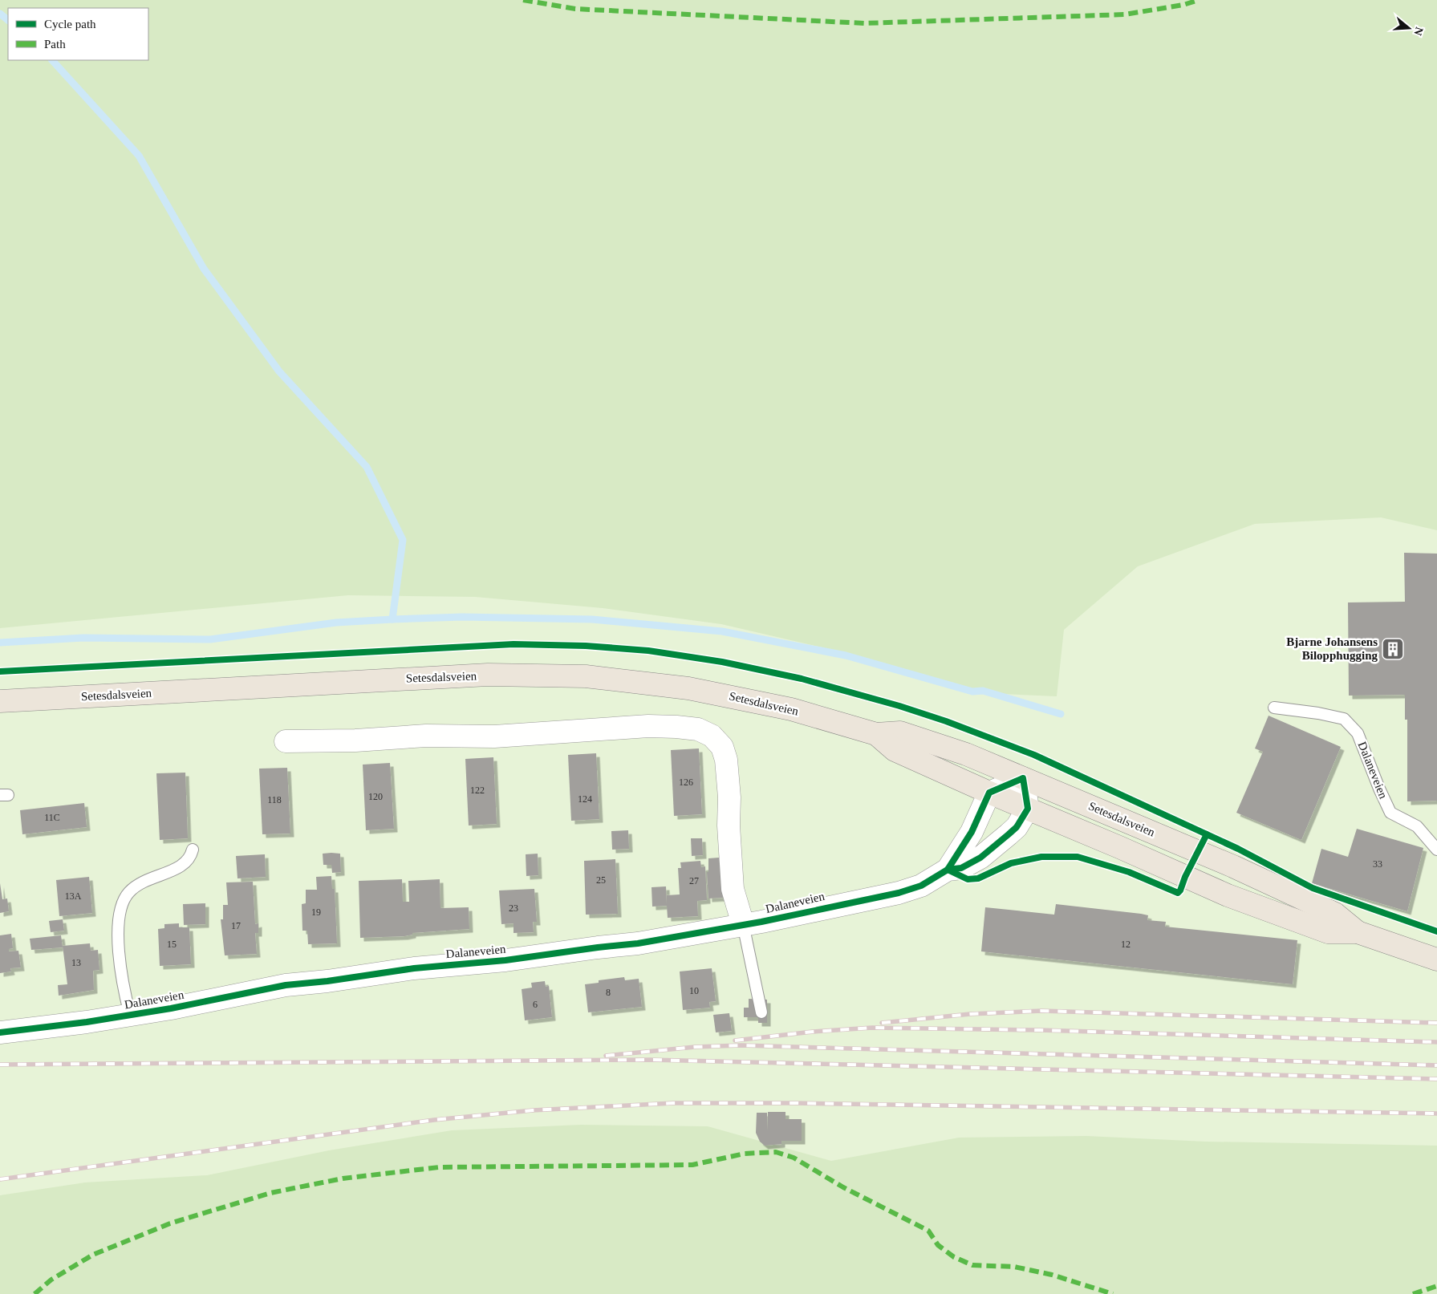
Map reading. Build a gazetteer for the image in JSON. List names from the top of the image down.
{
  "streets": {
    "highway": ["Setesdalsveien"],
    "street": ["Dalaneveien"]
  },
  "crossings": [
    ["Setesdalsveien", "Dalaneveien"]
  ],
  "places": {
    "building": ["Bjarne Johansens Bilopphugging"]
  },
  "house_numbers": [
    "126",
    "122",
    "120",
    "124",
    "118",
    "11C",
    "33",
    "25",
    "27",
    "13A",
    "23",
    "19",
    "17",
    "15",
    "12",
    "13",
    "10",
    "8",
    "6"
  ],
  "legend": ["Cycle path", "Path"],
  "north": "right"
}
